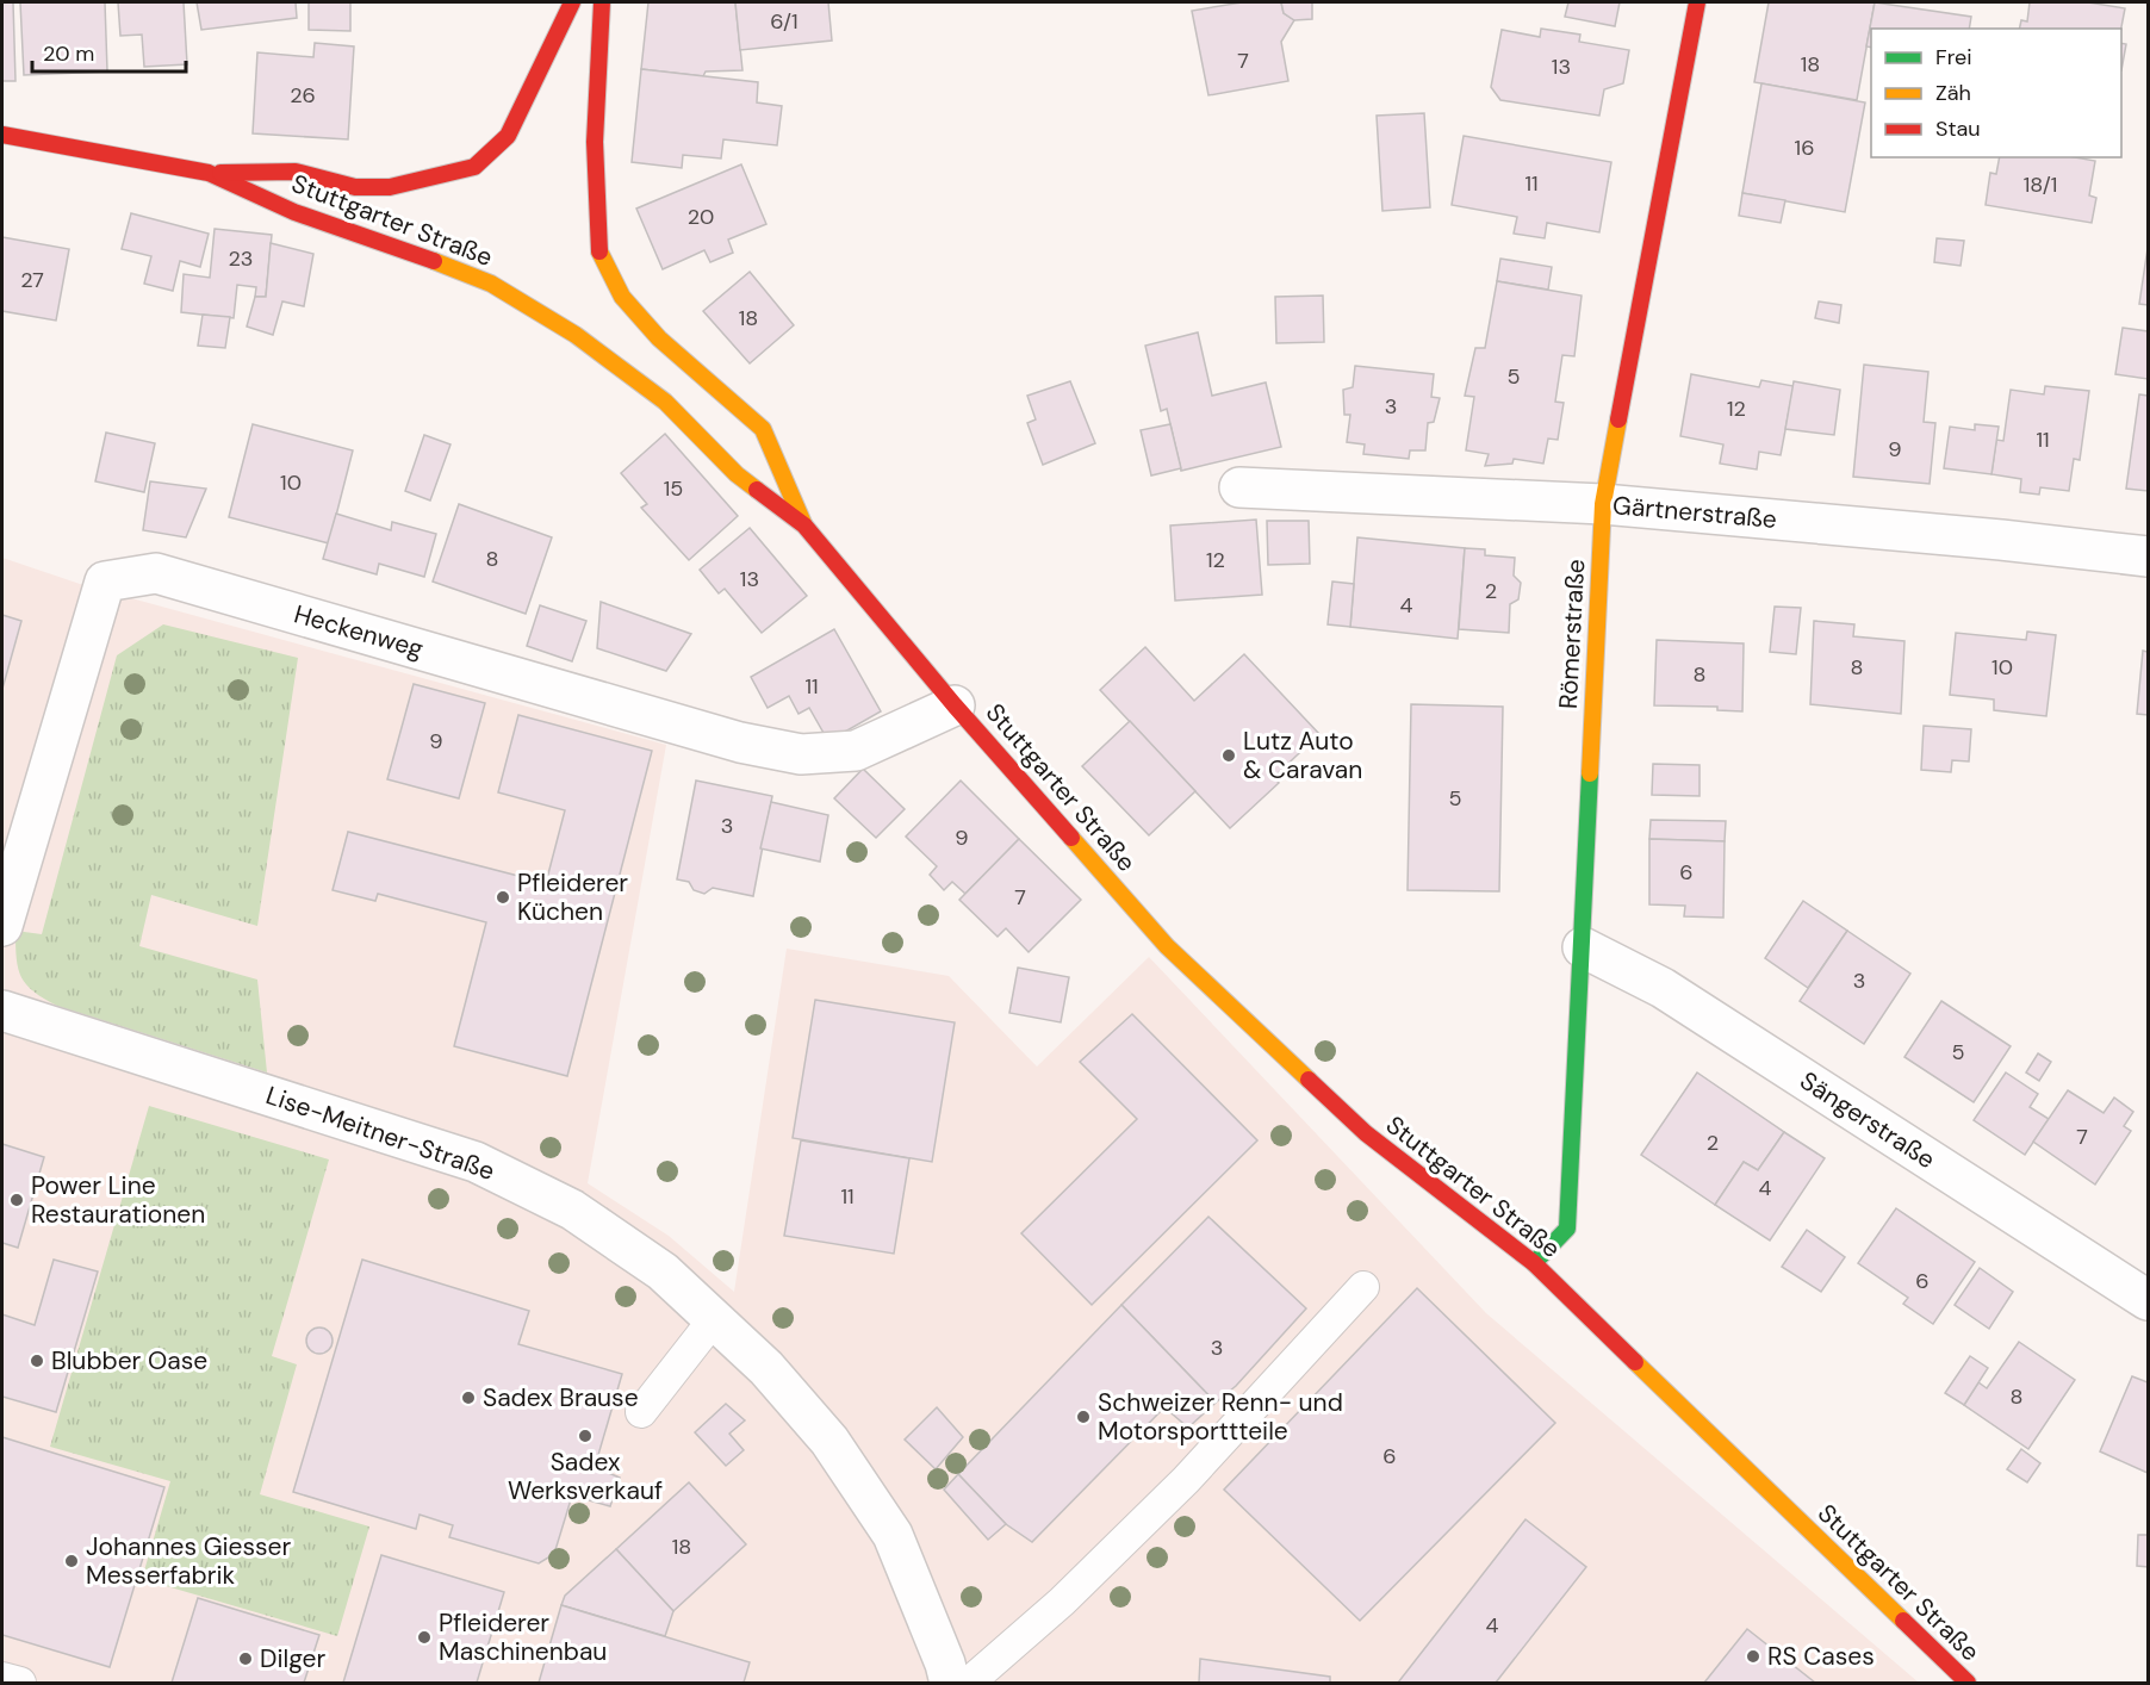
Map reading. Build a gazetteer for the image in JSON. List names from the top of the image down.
{
  "streets": {
    "main road": ["Stuttgarter Straße", "Römerstraße"],
    "street": [
      "Gärtnerstraße",
      "Heckenweg",
      "Sängerstraße",
      "Lise-Meitner-Straße"
    ]
  },
  "crossings": [
    ["Stuttgarter Straße", "Heckenweg"],
    ["Stuttgarter Straße", "Römerstraße"],
    ["Gärtnerstraße", "Römerstraße"],
    ["Römerstraße", "Sängerstraße"]
  ],
  "places": [
    "Lutz Auto & Caravan",
    "Pfleiderer Küchen",
    "Power Line Restaurationen",
    "Blubber Oase",
    "Sadex Brause",
    "Schweizer Renn- und Motorsporttteile",
    "Sadex Werksverkauf",
    "Johannes Giesser Messerfabrik",
    "Pfleiderer Maschinenbau",
    "RS Cases",
    "Dilger"
  ],
  "house_numbers": [
    "6/1",
    "7",
    "18",
    "13",
    "26",
    "16",
    "11",
    "18/1",
    "20",
    "23",
    "27",
    "18",
    "5",
    "3",
    "12",
    "11",
    "9",
    "10",
    "15",
    "8",
    "12",
    "13",
    "2",
    "4",
    "8",
    "10",
    "8",
    "11",
    "9",
    "5",
    "3",
    "9",
    "6",
    "7",
    "3",
    "5",
    "7",
    "2",
    "4",
    "11",
    "6",
    "3",
    "8",
    "6",
    "18",
    "4"
  ],
  "legend": ["Frei", "Zäh", "Stau"],
  "scale_bar": "20 m"
}
